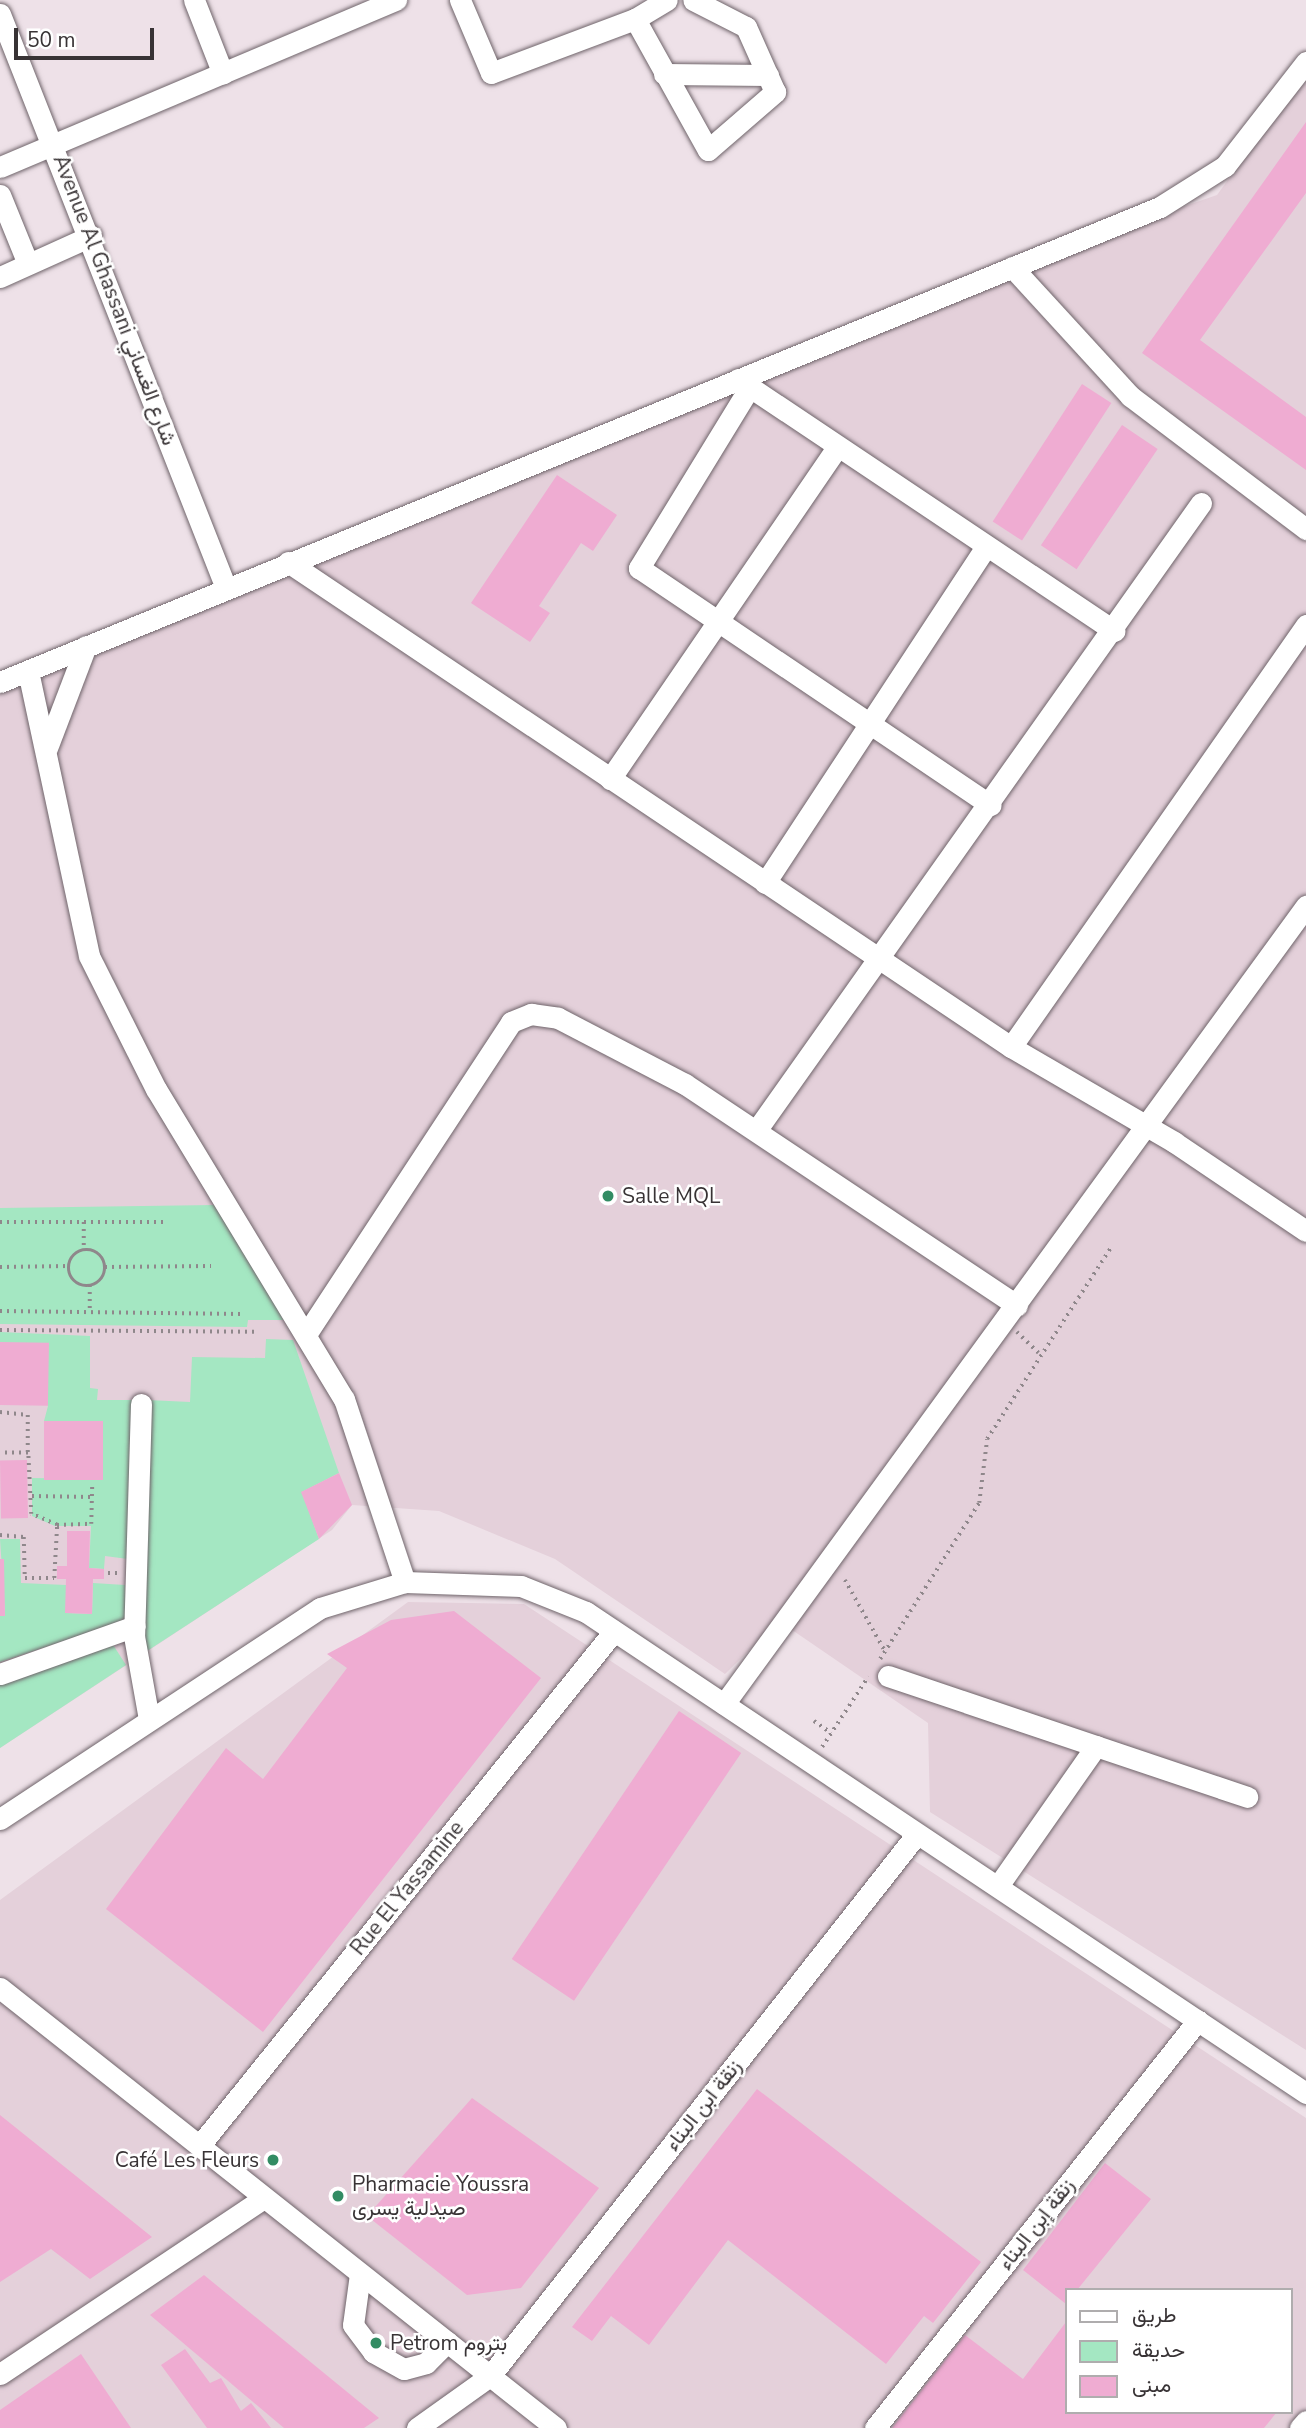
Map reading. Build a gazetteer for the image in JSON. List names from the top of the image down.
{
  "streets": {
    "street": [
      "Avenue Al Ghassani شارع الغساني",
      "Rue El Yassamine",
      "زنقة ابن البناء",
      "زنقة إبن البناء"
    ]
  },
  "places": [
    "Salle MQL",
    "Café Les Fleurs",
    "Pharmacie Youssra صيدلية يسرى",
    "Petrom بتروم"
  ],
  "legend": ["طريق", "حديقة", "مبنى"],
  "scale_bar": "50 m"
}
